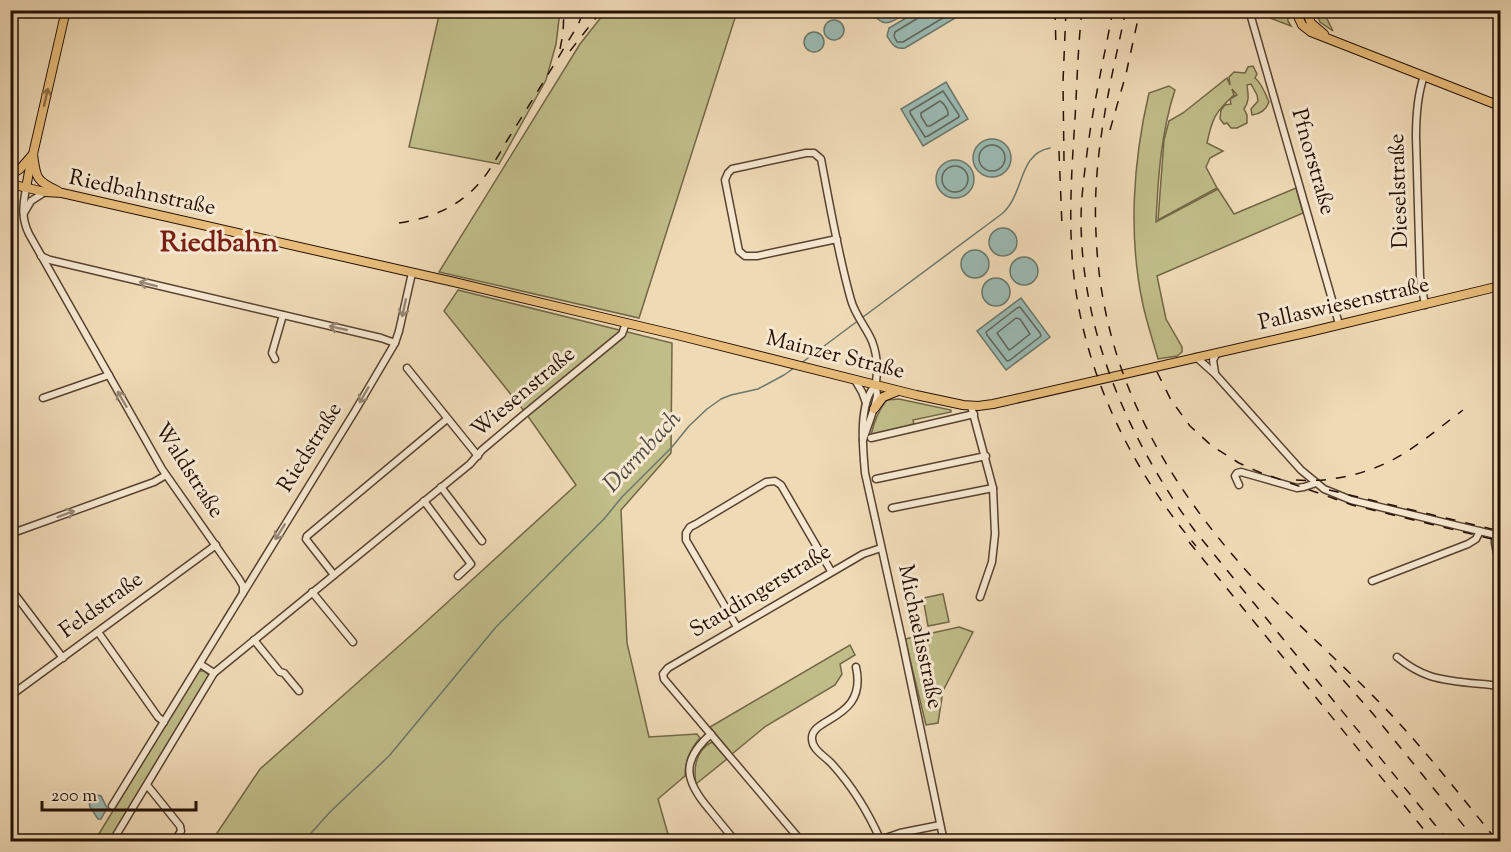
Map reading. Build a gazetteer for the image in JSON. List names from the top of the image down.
{
  "streets": {
    "main road": ["Riedbahnstraße", "Pallaswiesenstraße", "Mainzer Straße"],
    "street": [
      "Pfnorstraße",
      "Dieselstraße",
      "Wiesenstraße",
      "Riedstraße",
      "Waldstraße",
      "Staudingerstraße",
      "Feldstraße",
      "Michaelisstraße"
    ]
  },
  "crossings": [
    ["Pfnorstraße", "Pallaswiesenstraße"],
    ["Dieselstraße", "Pallaswiesenstraße"],
    ["Riedbahnstraße", "Mainzer Straße"],
    ["Riedbahnstraße", "Riedstraße"],
    ["Riedbahnstraße", "Waldstraße"],
    ["Pallaswiesenstraße", "Mainzer Straße"],
    ["Mainzer Straße", "Wiesenstraße"],
    ["Mainzer Straße", "Michaelisstraße"],
    ["Riedstraße", "Waldstraße"],
    ["Waldstraße", "Feldstraße"],
    ["Staudingerstraße", "Michaelisstraße"]
  ],
  "one_way": ["Riedstraße"],
  "districts": ["Riedbahn"],
  "water": ["Darmbach"],
  "scale_bar": "200 m"
}
